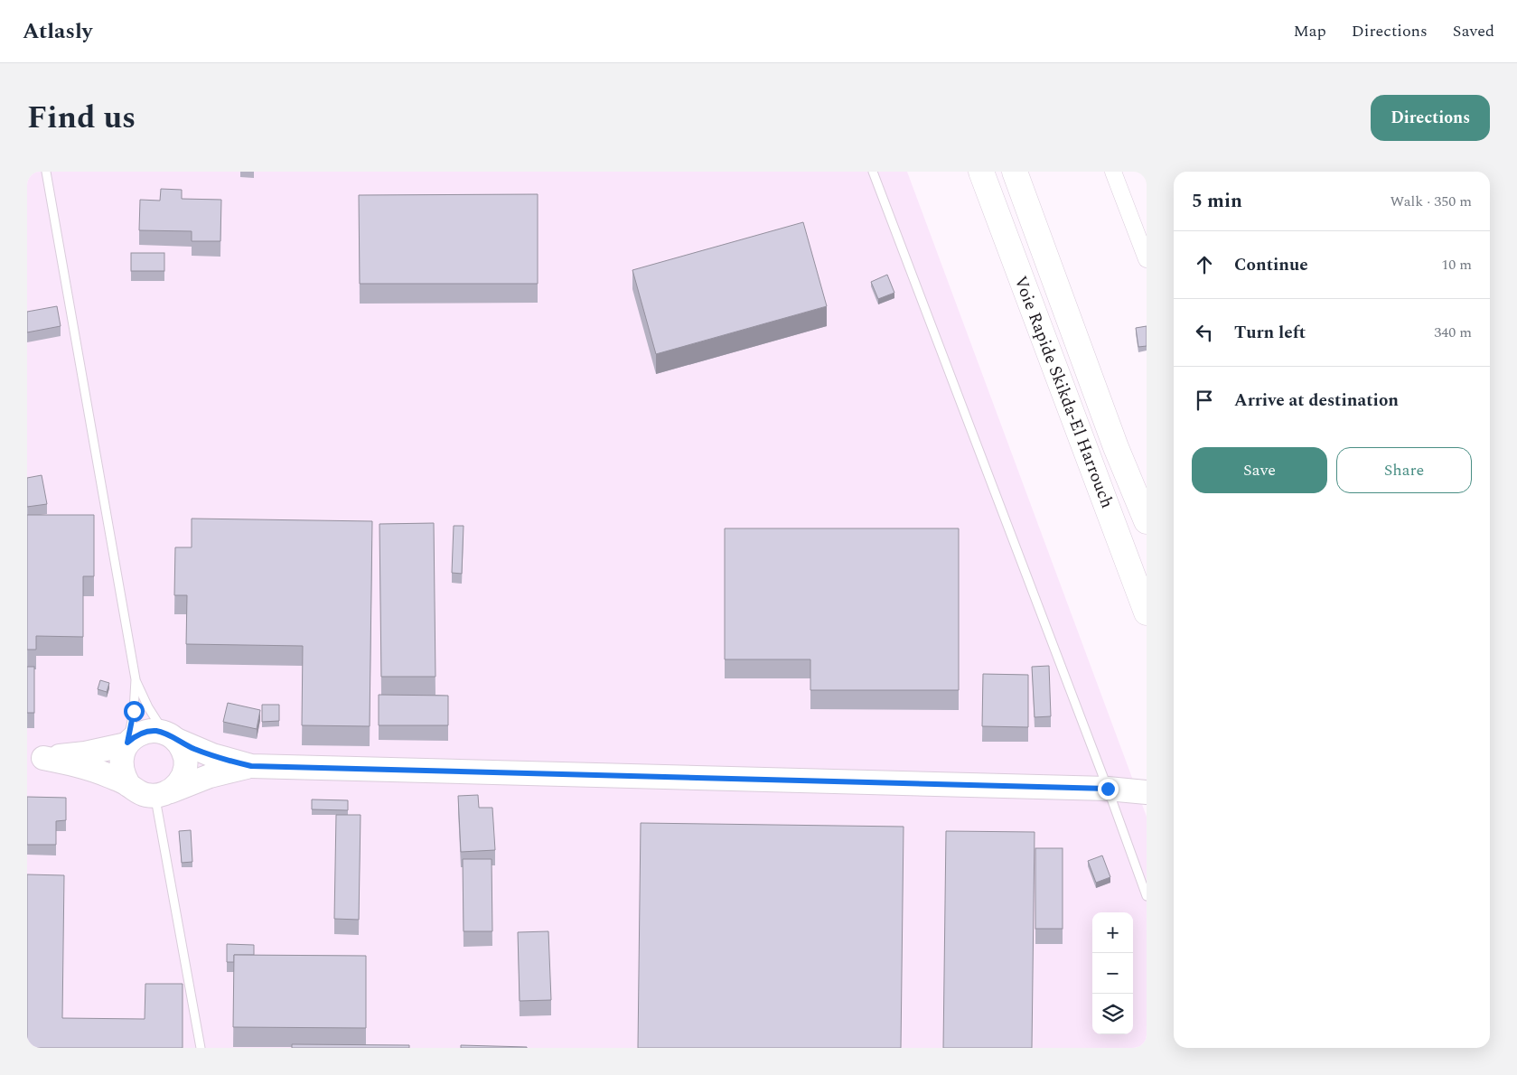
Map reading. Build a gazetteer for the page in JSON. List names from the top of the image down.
{
  "streets": {
    "highway": ["Voie Rapide Skikda-El Harrouch"]
  },
  "page": {
    "header": "Atlasly",
    "nav": ["Map", "Directions", "Saved"],
    "title": "Find us",
    "buttons": [
      "Directions",
      ["Save", "Share"]
    ],
    "heading": ["5 min", "Walk · 350 m"],
    "list": [
      ["Continue", "10 m"],
      ["Turn left", "340 m"],
      "Arrive at destination"
    ],
    "map_buttons": ["+", "−"]
  }
}
